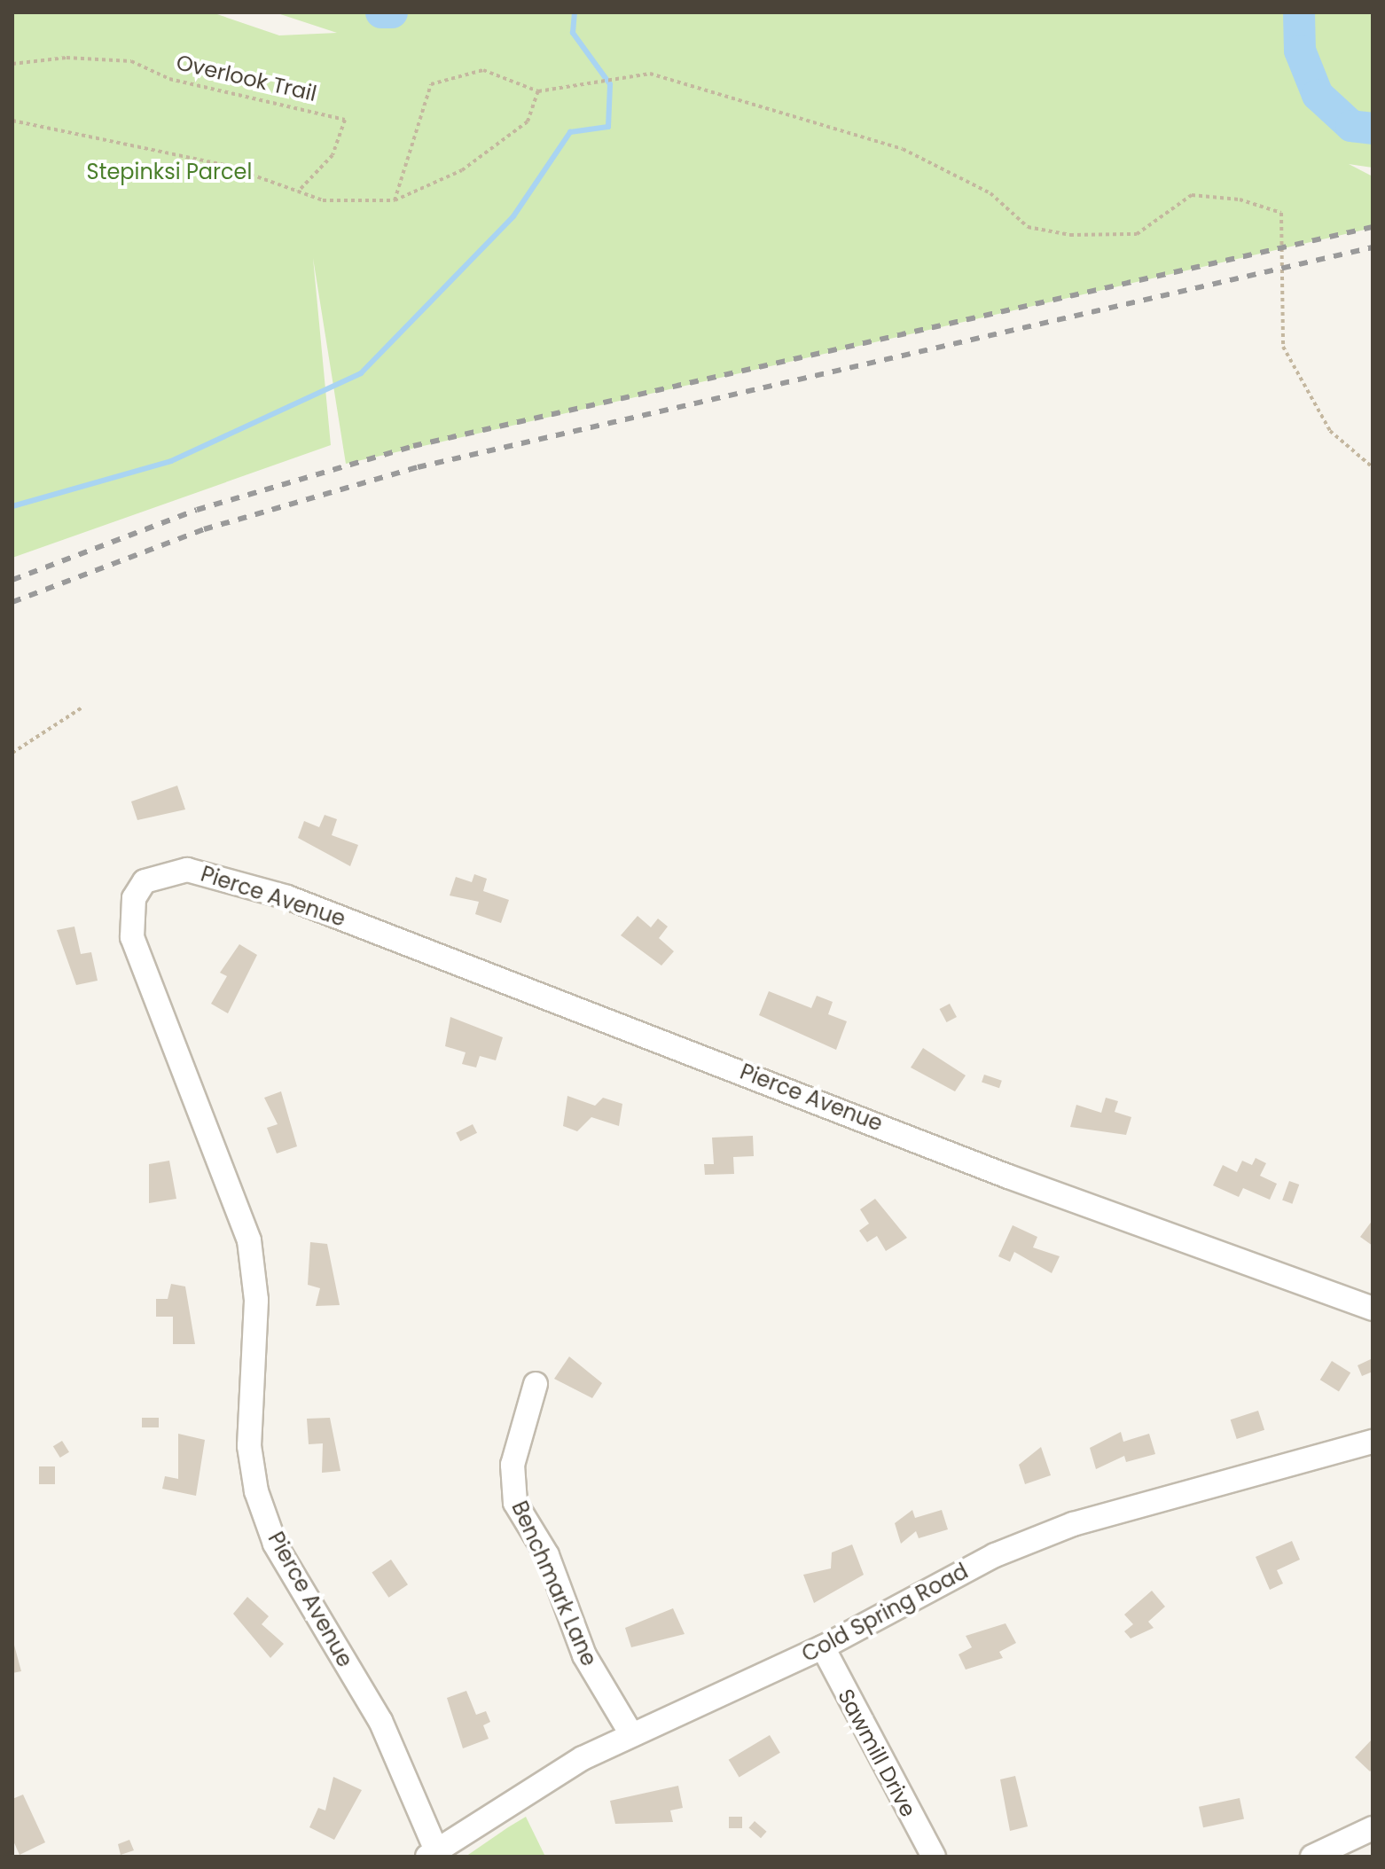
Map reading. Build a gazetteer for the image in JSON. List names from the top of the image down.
{
  "streets": {
    "street": [
      "Pierce Avenue",
      "Benchmark Lane",
      "Cold Spring Road",
      "Sawmill Drive"
    ],
    "path": ["Overlook Trail"]
  },
  "crossings": [
    ["Pierce Avenue", "Cold Spring Road"],
    ["Benchmark Lane", "Cold Spring Road"],
    ["Cold Spring Road", "Sawmill Drive"]
  ],
  "parks": ["Stepinksi Parcel"]
}
